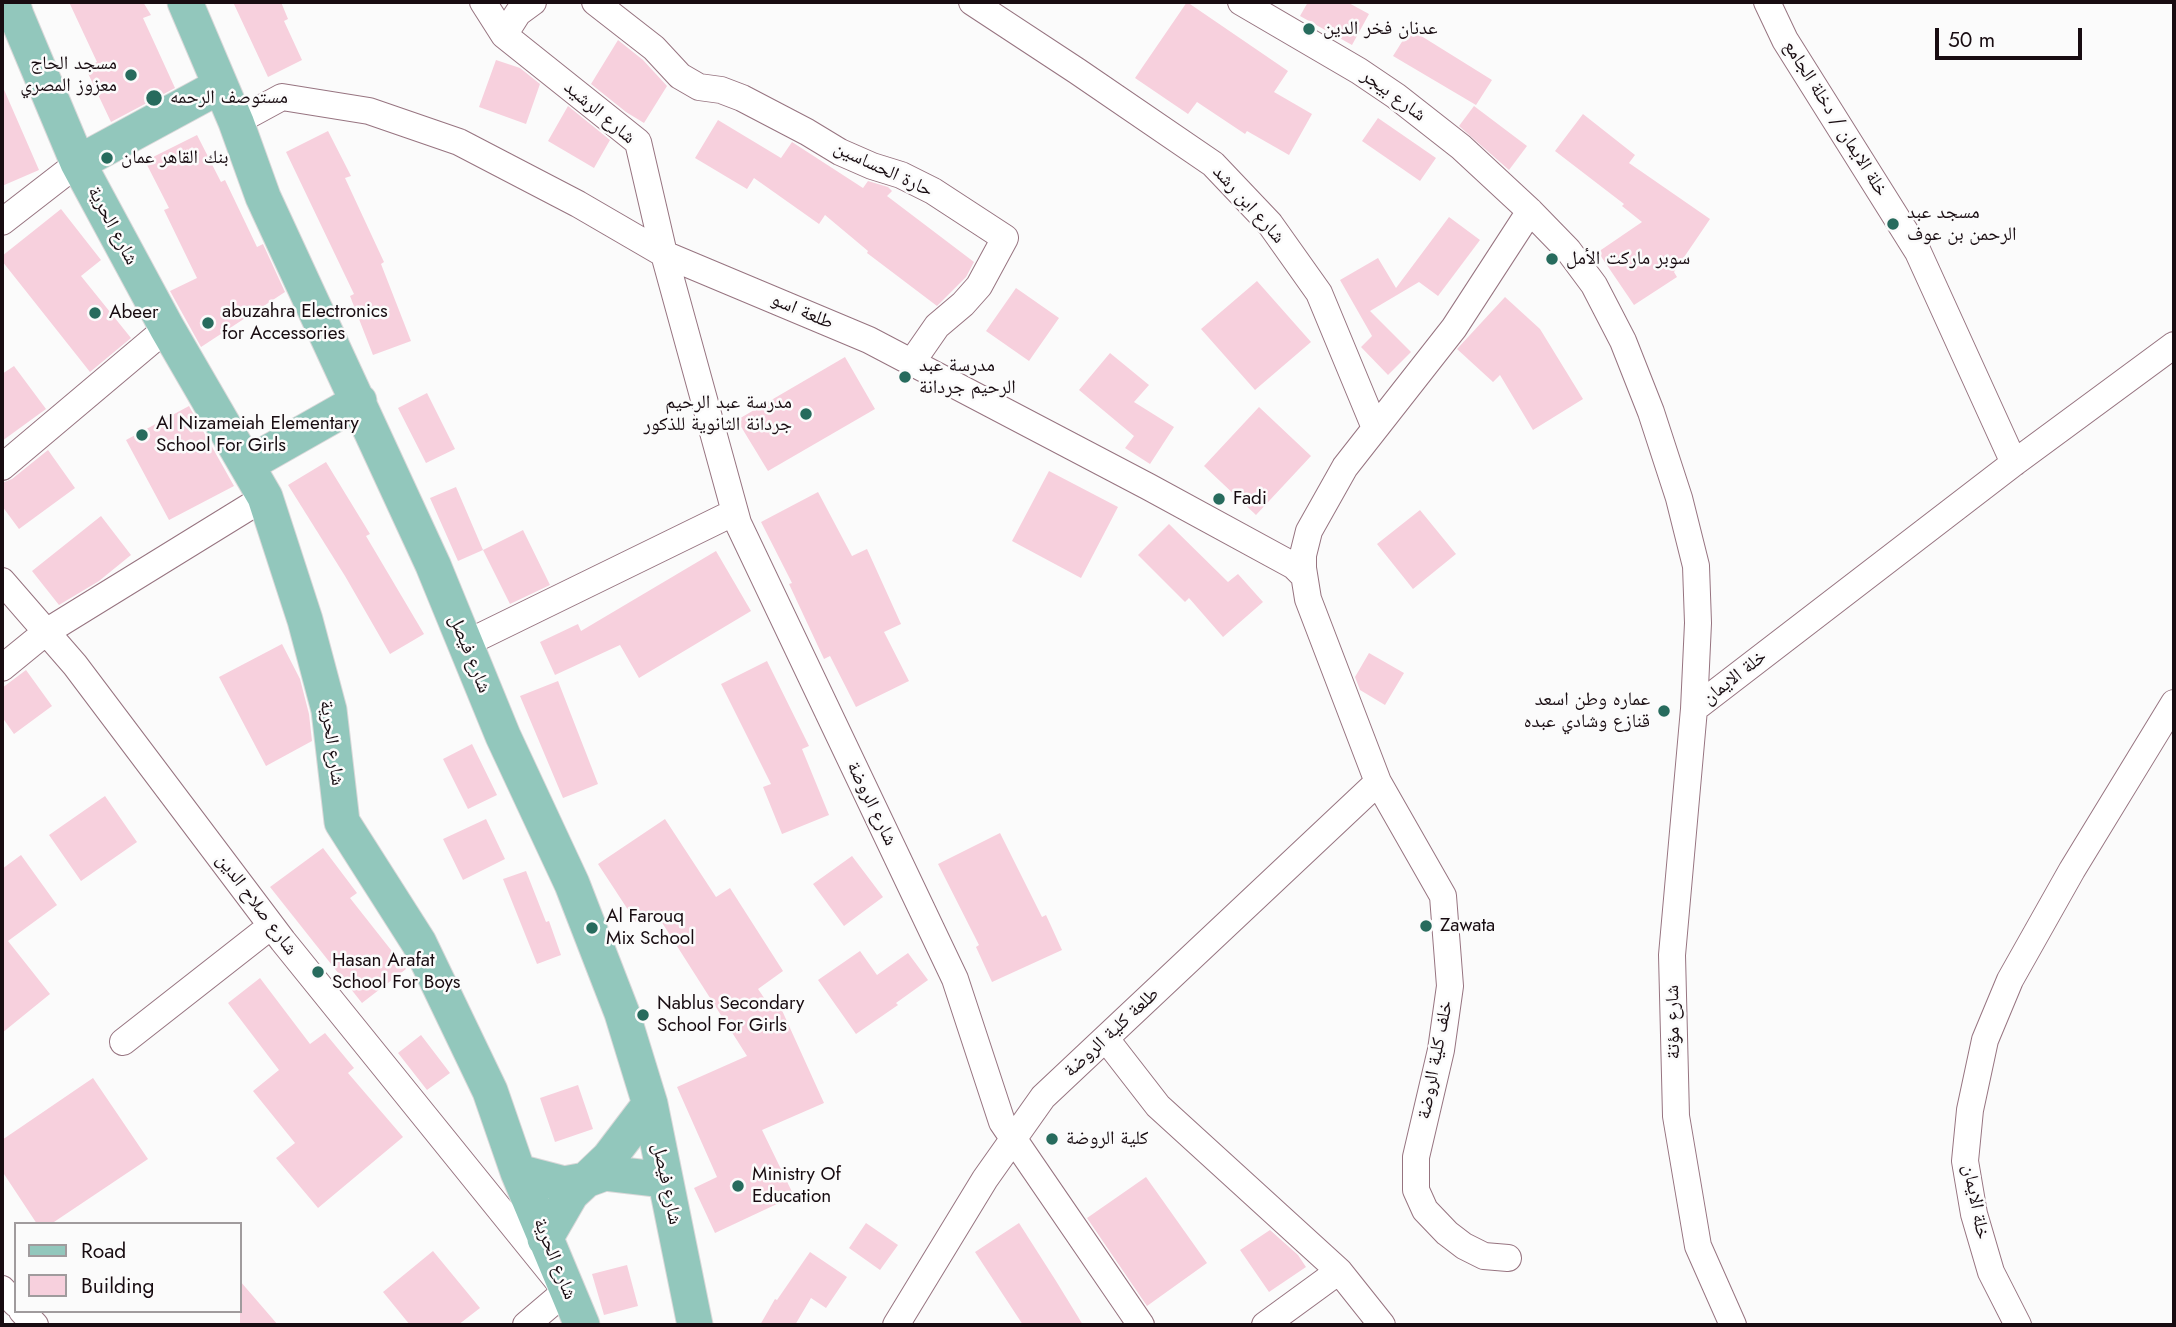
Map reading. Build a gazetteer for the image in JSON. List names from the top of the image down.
{
  "streets": {
    "main road": ["شارع الحرية", "شارع فيصل"],
    "street": [
      "شارع بيجر",
      "شارع الرشيد",
      "خلة الايمان / دخلة الجامع",
      "حارة الحساسين",
      "شارع ابن رشد",
      "طلعة اسو",
      "خلة الايمان",
      "شارع الروضة",
      "شارع صلاح الدين",
      "شارع مؤتة",
      "طلعة كلية الروضة",
      "خلف كلية الروضة"
    ]
  },
  "crossings": [
    ["شارع بيجر", "خلة الايمان"],
    ["شارع الرشيد", "طلعة اسو"],
    ["شارع الرشيد", "شارع الروضة"],
    ["خلة الايمان / دخلة الجامع", "خلة الايمان"],
    ["حارة الحساسين", "طلعة اسو"],
    ["شارع الحرية", "شارع صلاح الدين"],
    ["طلعة اسو", "شارع فيصل"],
    ["طلعة اسو", "شارع الروضة"],
    ["طلعة اسو", "خلف كلية الروضة"],
    ["خلة الايمان", "شارع مؤتة"],
    ["شارع الروضة", "طلعة كلية الروضة"],
    ["طلعة كلية الروضة", "خلف كلية الروضة"]
  ],
  "places": [
    "عدنان فخر الدين",
    "مسجد الحاج معزوز المصري",
    "مستوصف الرحمه",
    "بنك القاهر عمان",
    "مسجد عبد الرحمن بن عوف",
    "سوبر ماركت الأمل",
    "Abeer",
    "abuzahra Electronics for Accessories",
    "مدرسة عبد الرحيم جردانة",
    "مدرسة عبد الرحيم جردانة الثانوية للذكور",
    "Al Nizameiah Elementary School For Girls",
    "Fadi",
    "عماره وطن اسعد قنازع وشادي عبده",
    "Zawata",
    "Al Farouq Mix School",
    "Hasan Arafat School For Boys",
    "Nablus Secondary School For Girls",
    "كلية الروضة",
    "Ministry Of Education"
  ],
  "legend": ["Road", "Building"],
  "scale_bar": "50 m"
}
